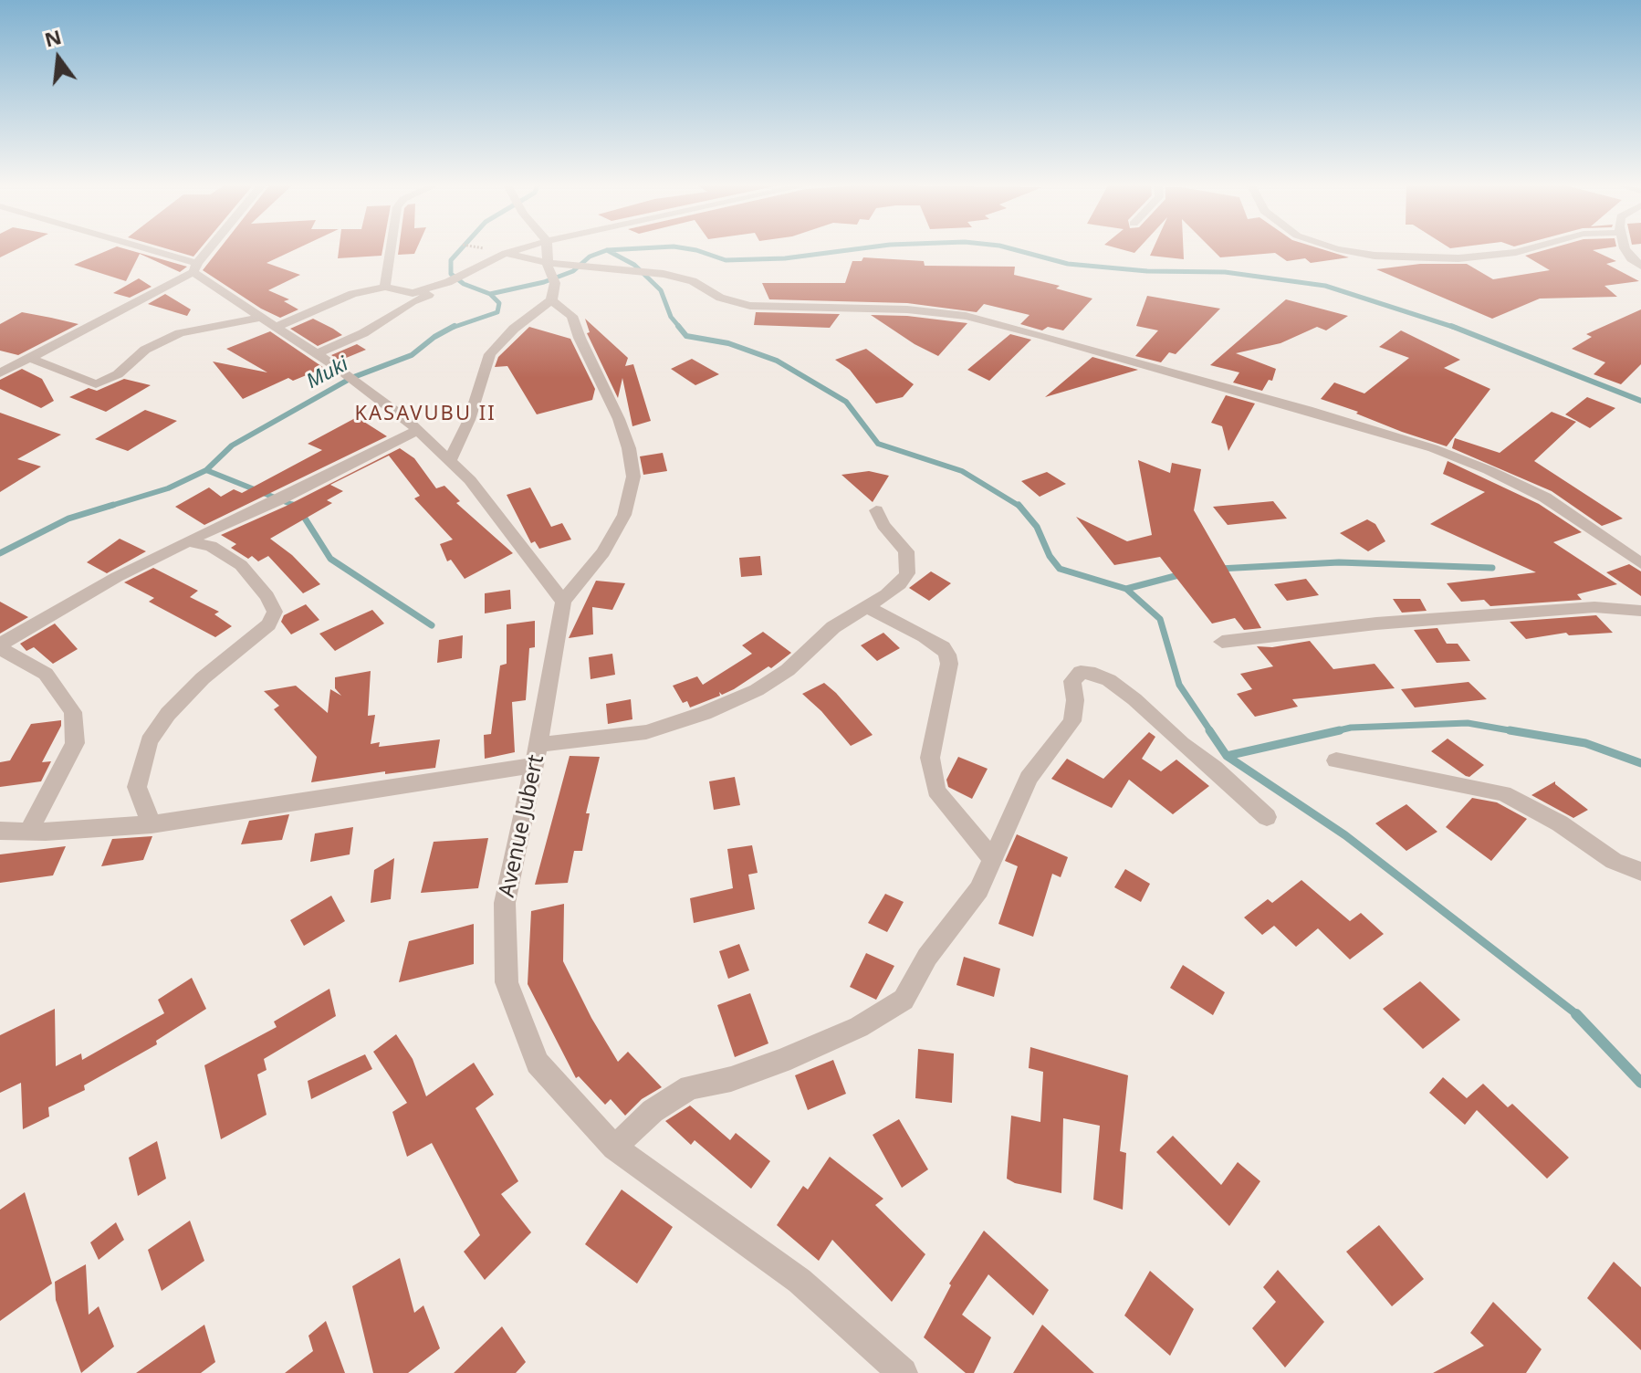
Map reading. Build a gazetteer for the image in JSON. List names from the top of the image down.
{
  "streets": {
    "street": ["Avenue Jubert"]
  },
  "districts": ["KASAVUBU II"],
  "water": ["Muki"],
  "north": "top"
}
